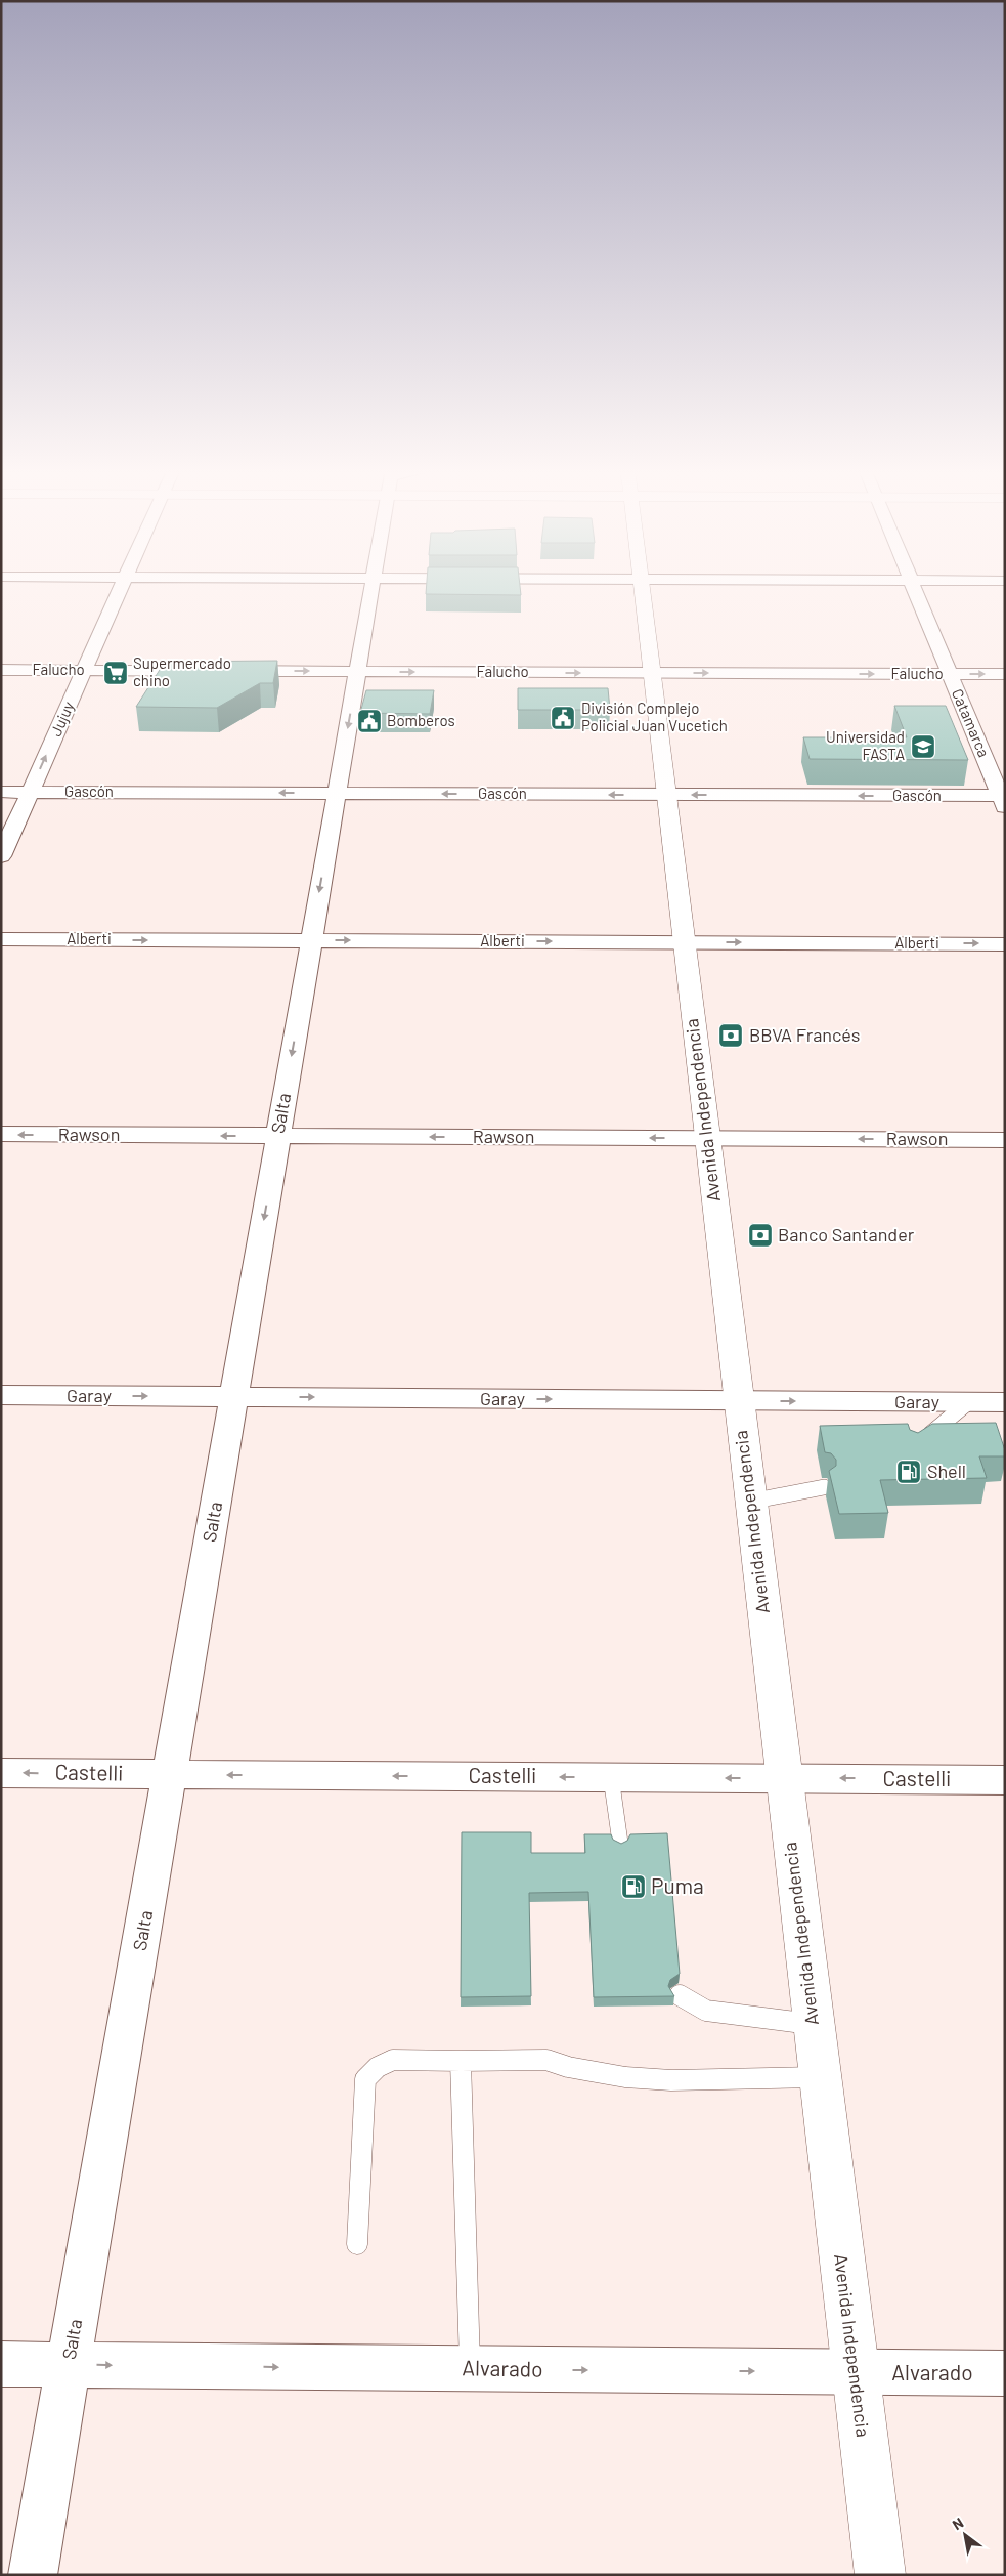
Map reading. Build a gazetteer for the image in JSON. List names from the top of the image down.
{
  "streets": {
    "main road": ["Avenida Independencia"],
    "street": [
      "Falucho",
      "Jujuy",
      "Catamarca",
      "Gascón",
      "Alberti",
      "Salta",
      "Rawson",
      "Garay",
      "Castelli",
      "Alvarado"
    ]
  },
  "crossings": [
    ["Falucho", "Jujuy"],
    ["Falucho", "Catamarca"],
    ["Falucho", "Avenida Independencia"],
    ["Falucho", "Salta"],
    ["Jujuy", "Gascón"],
    ["Catamarca", "Gascón"],
    ["Gascón", "Avenida Independencia"],
    ["Gascón", "Salta"],
    ["Alberti", "Avenida Independencia"],
    ["Alberti", "Salta"],
    ["Avenida Independencia", "Rawson"],
    ["Avenida Independencia", "Garay"],
    ["Avenida Independencia", "Castelli"],
    ["Avenida Independencia", "Alvarado"],
    ["Salta", "Rawson"],
    ["Salta", "Garay"],
    ["Salta", "Castelli"],
    ["Salta", "Alvarado"]
  ],
  "one_way": [
    "Falucho",
    "Jujuy",
    "Gascón",
    "Alberti",
    "Salta",
    "Rawson",
    "Garay",
    "Castelli",
    "Alvarado"
  ],
  "places": {
    "supermarket": ["Supermercado chino"],
    "public building": ["División Complejo Policial Juan Vucetich", "Bomberos"],
    "school or university": ["Universidad FASTA"],
    "bank": ["BBVA Francés", "Banco Santander"],
    "fuel station": ["Shell", "Puma"]
  },
  "north": "top left"
}
